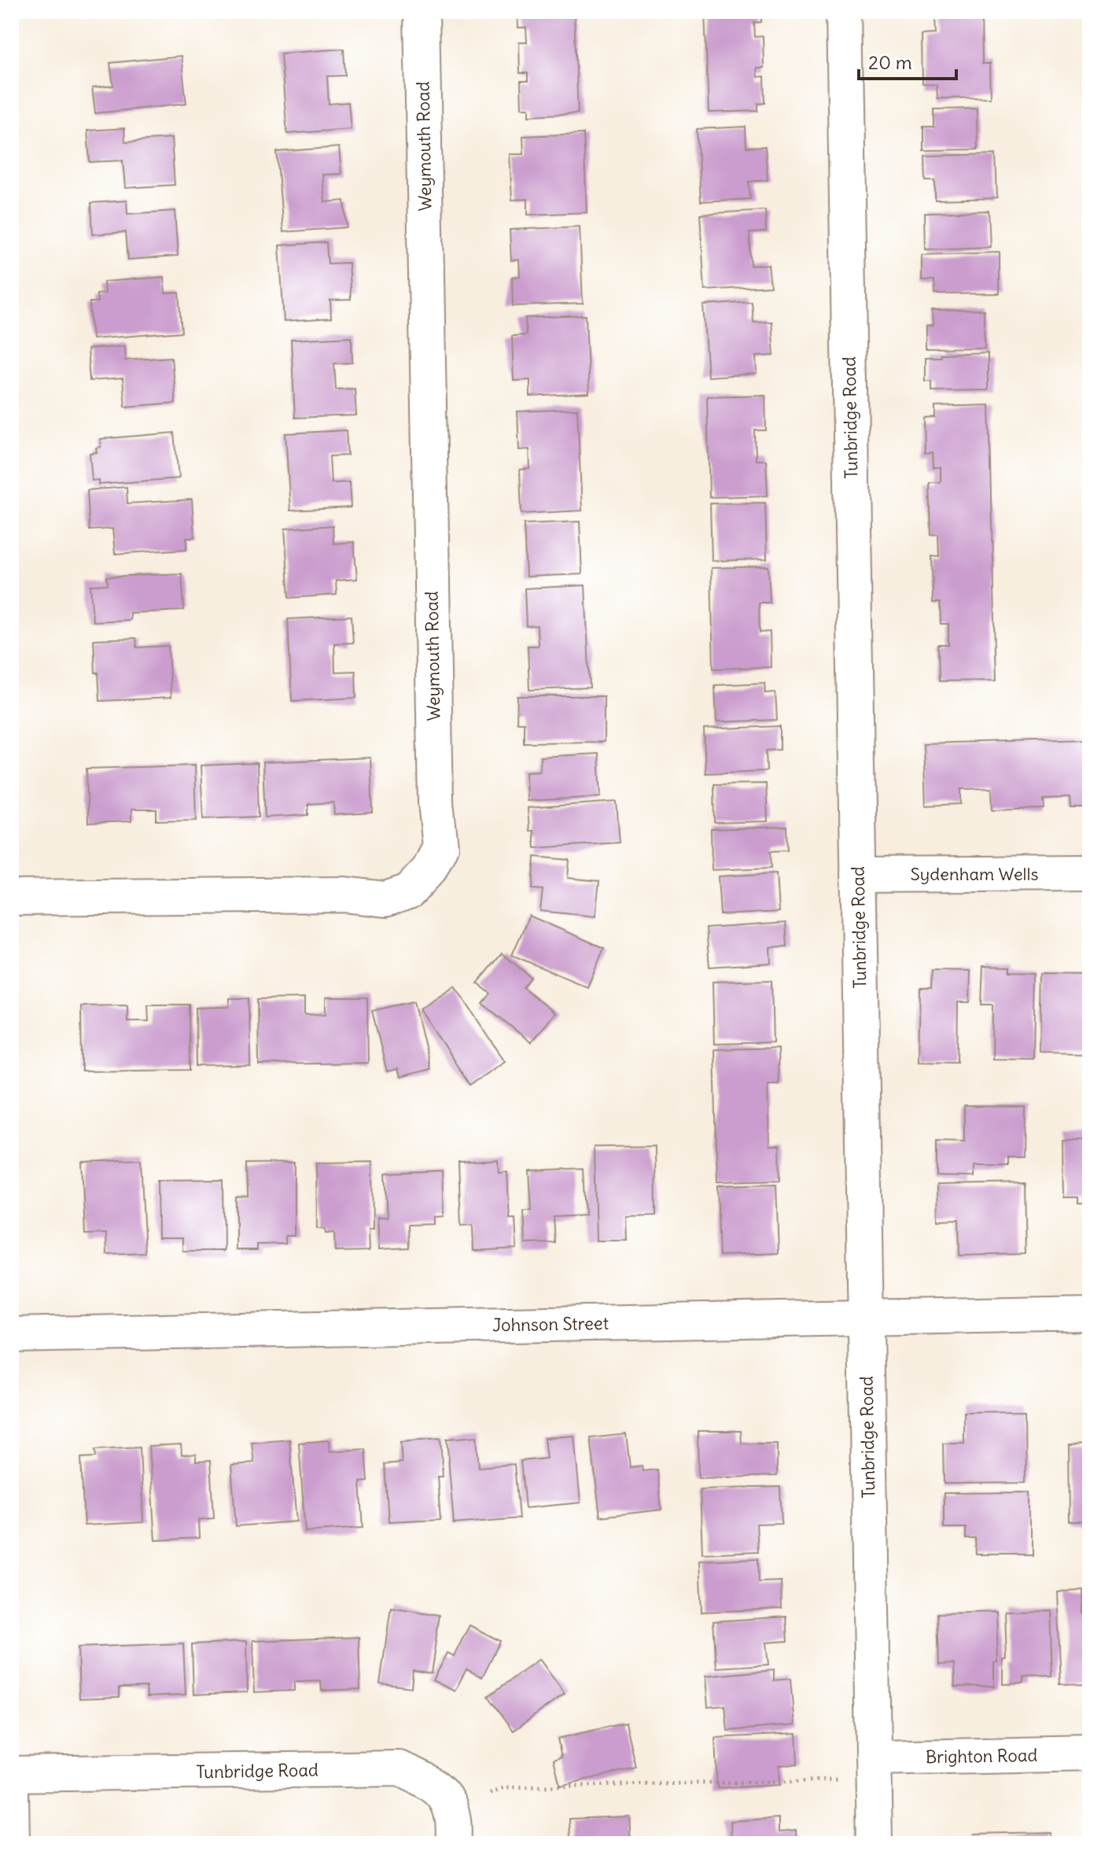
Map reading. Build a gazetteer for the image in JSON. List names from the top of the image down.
{
  "streets": {
    "street": [
      "Weymouth Road",
      "Tunbridge Road",
      "Sydenham Wells",
      "Johnson Street",
      "Brighton Road"
    ]
  },
  "crossings": [
    ["Tunbridge Road", "Sydenham Wells"],
    ["Tunbridge Road", "Johnson Street"],
    ["Tunbridge Road", "Brighton Road"]
  ],
  "scale_bar": "20 m"
}
